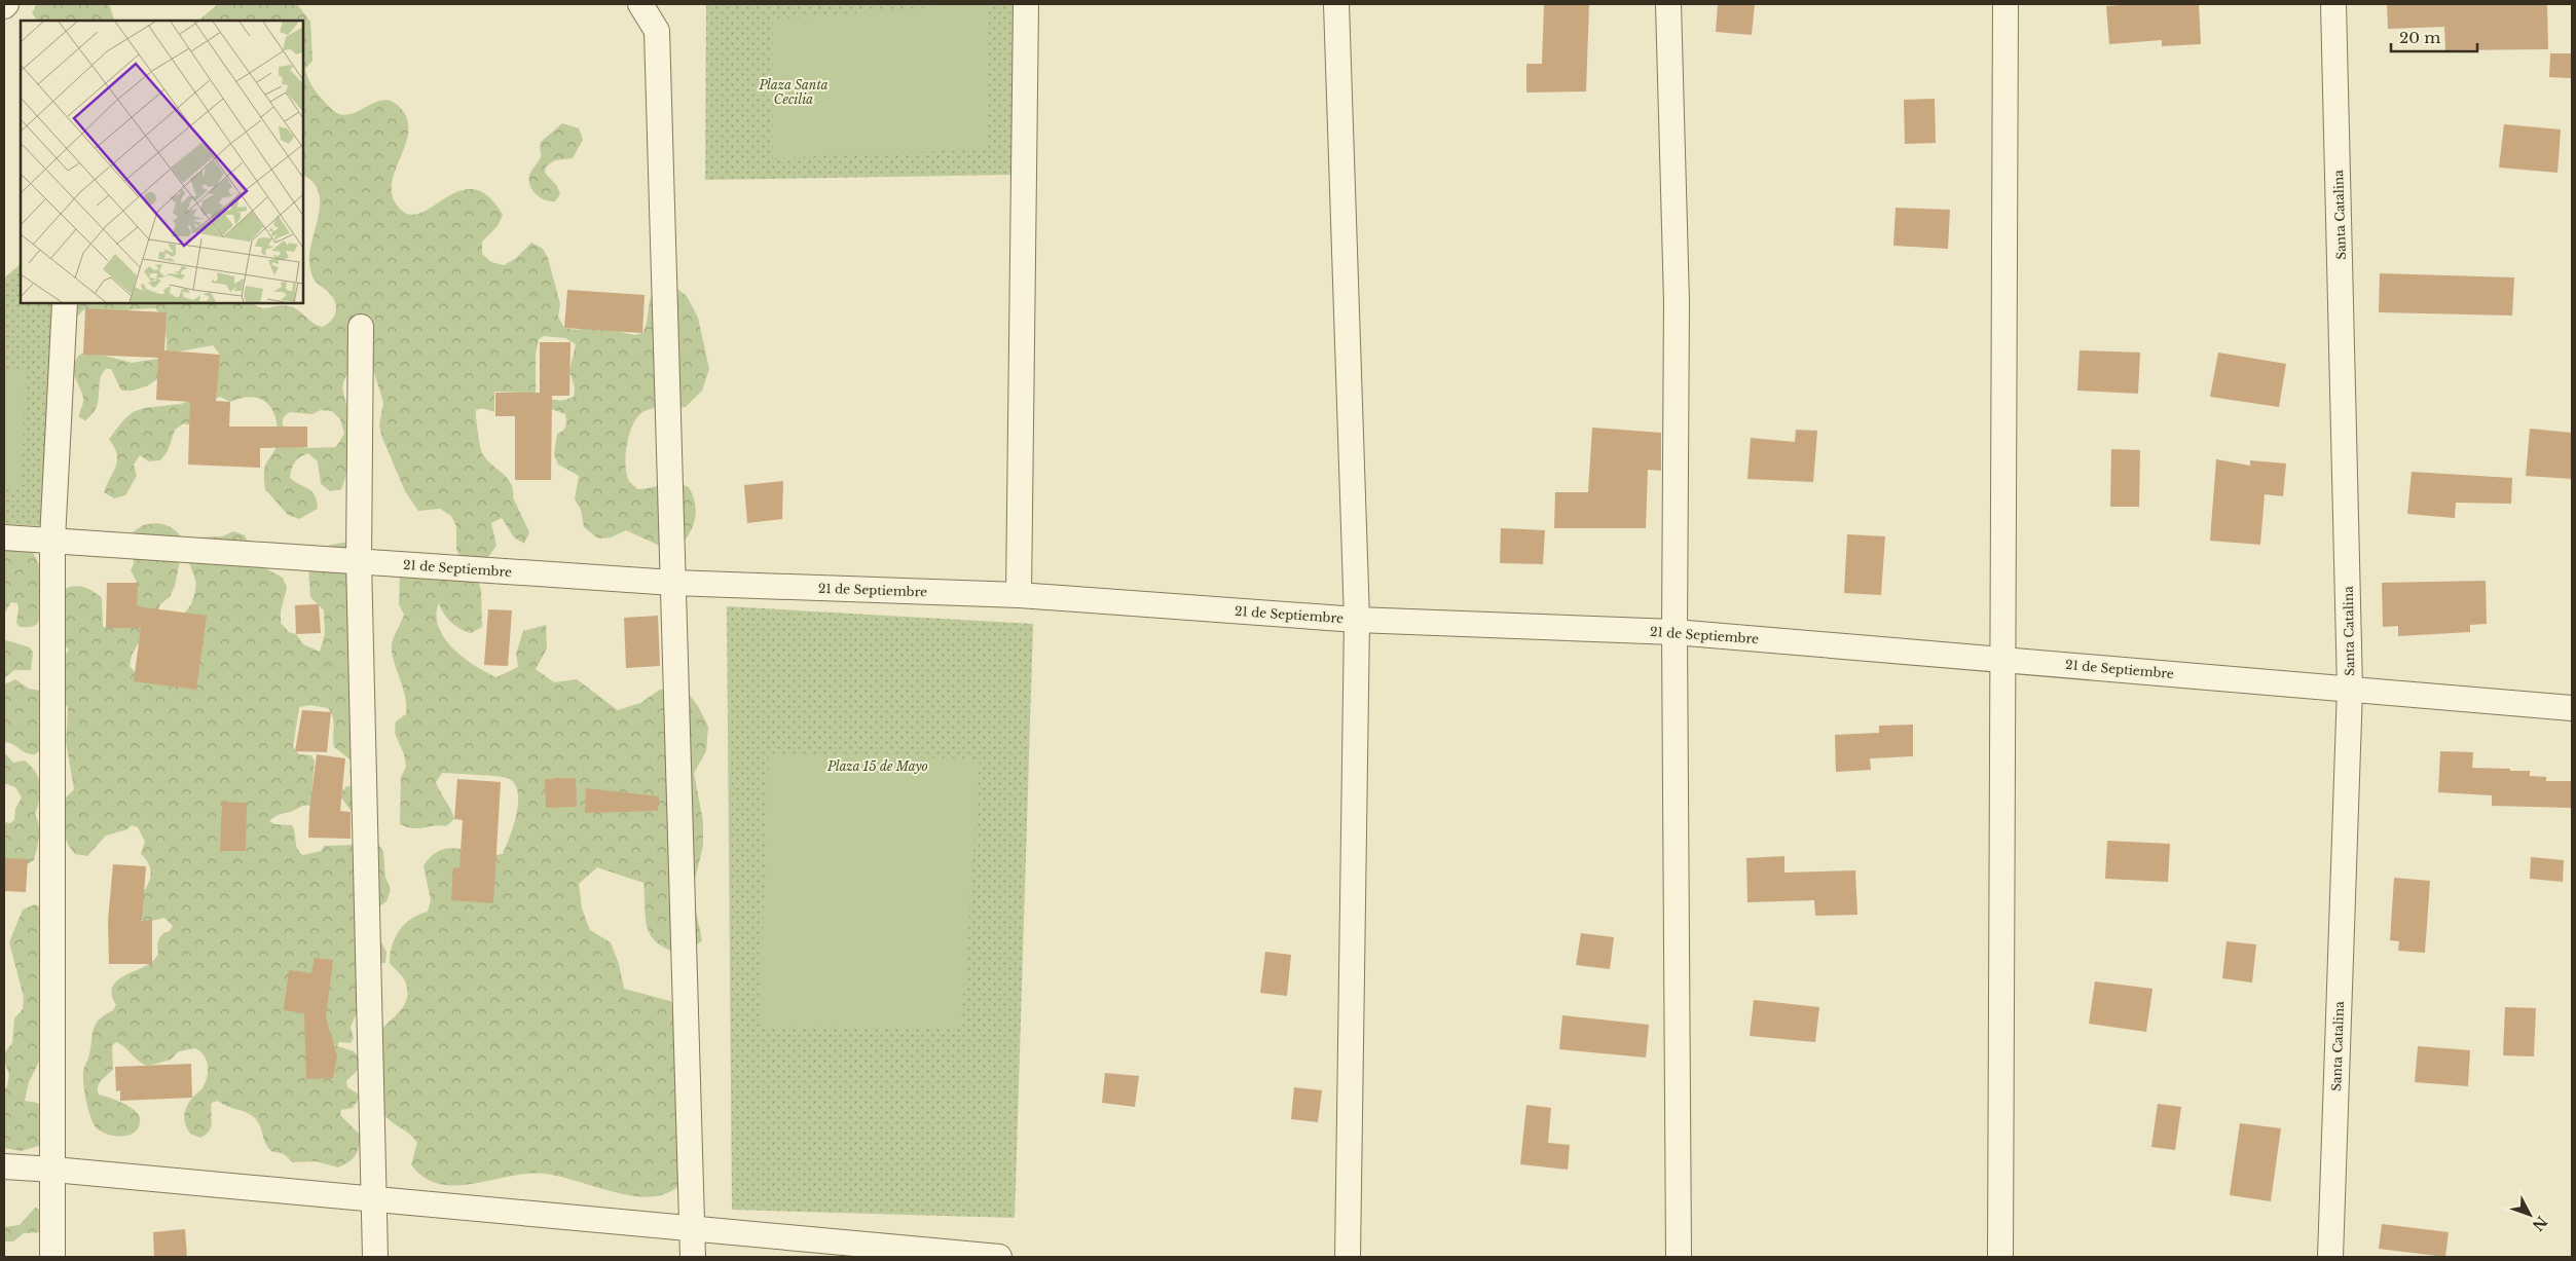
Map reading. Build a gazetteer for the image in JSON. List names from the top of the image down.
{
  "streets": {
    "street": ["Santa Catalina", "21 de Septiembre"]
  },
  "crossings": [
    ["Santa Catalina", "21 de Septiembre"]
  ],
  "parks": ["Plaza Santa Cecilia", "Plaza 15 de Mayo"],
  "scale_bar": "20 m",
  "north": "bottom right"
}
